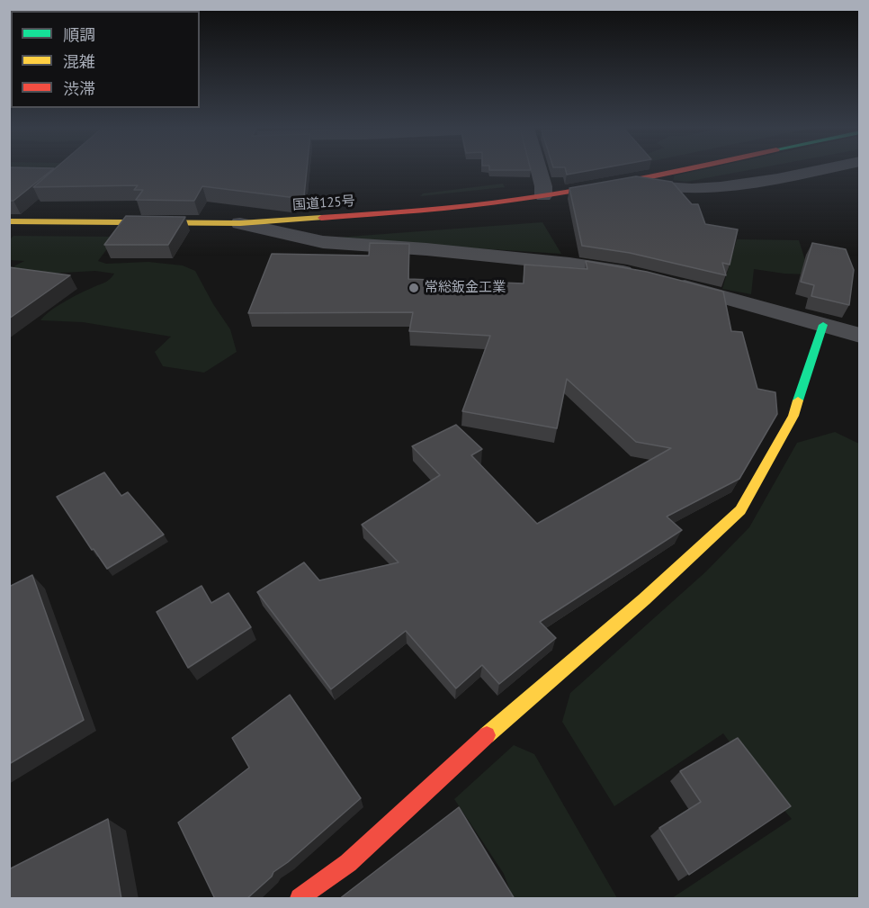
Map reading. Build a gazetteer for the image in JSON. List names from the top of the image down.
{
  "streets": {
    "main road": ["国道125号"]
  },
  "places": ["常総鈑金工業"],
  "legend": ["順調", "混雑", "渋滞"]
}
